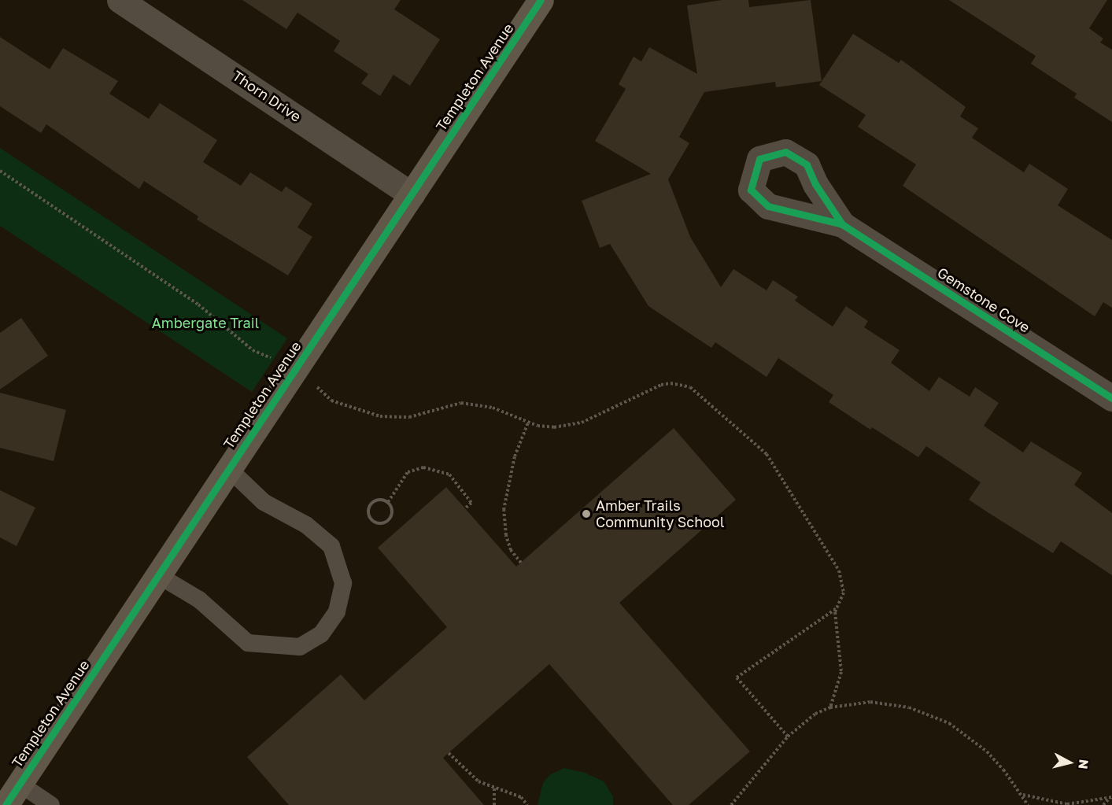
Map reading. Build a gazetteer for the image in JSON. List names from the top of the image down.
{
  "streets": {
    "street": ["Templeton Avenue", "Thorn Drive", "Gemstone Cove"]
  },
  "crossings": [
    ["Templeton Avenue", "Thorn Drive"]
  ],
  "parks": ["Ambergate Trail"],
  "places": ["Amber Trails Community School"],
  "north": "right"
}
